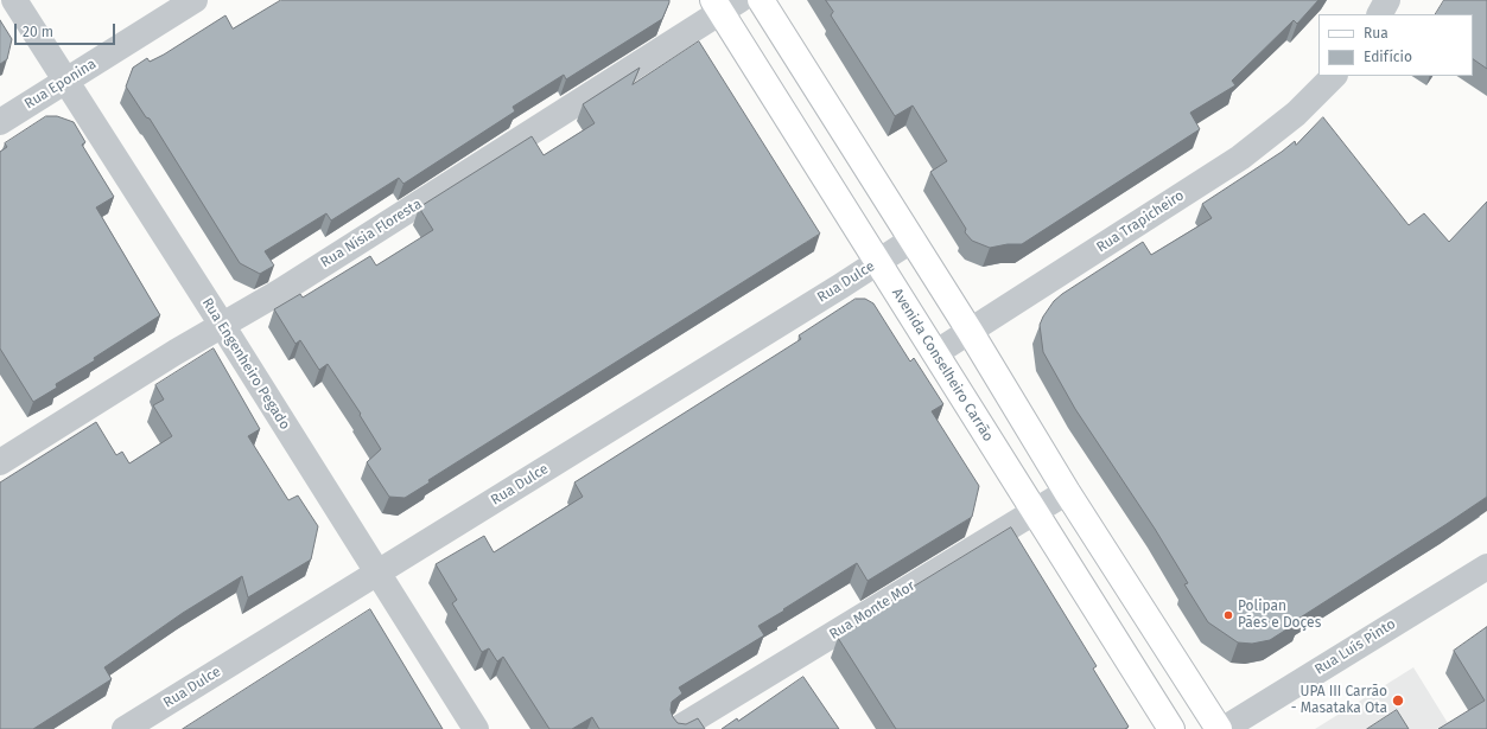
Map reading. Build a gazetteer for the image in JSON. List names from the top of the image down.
{
  "streets": {
    "main road": ["Avenida Conselheiro Carrão"],
    "street": [
      "Rua Eponina",
      "Rua Trapicheiro",
      "Rua Nísia Floresta",
      "Rua Dulce",
      "Rua Engenheiro Pegado",
      "Rua Monte Mor",
      "Rua Luís Pinto"
    ]
  },
  "crossings": [
    ["Rua Eponina", "Rua Engenheiro Pegado"],
    ["Rua Trapicheiro", "Avenida Conselheiro Carrão"],
    ["Rua Nísia Floresta", "Rua Engenheiro Pegado"],
    ["Rua Nísia Floresta", "Avenida Conselheiro Carrão"],
    ["Rua Dulce", "Rua Engenheiro Pegado"],
    ["Rua Dulce", "Avenida Conselheiro Carrão"],
    ["Avenida Conselheiro Carrão", "Rua Monte Mor"]
  ],
  "places": ["Polipan Pães e Doçes", "UPA III Carrão - Masataka Ota"],
  "legend": ["Rua", "Edifício"],
  "scale_bar": "20 m"
}
